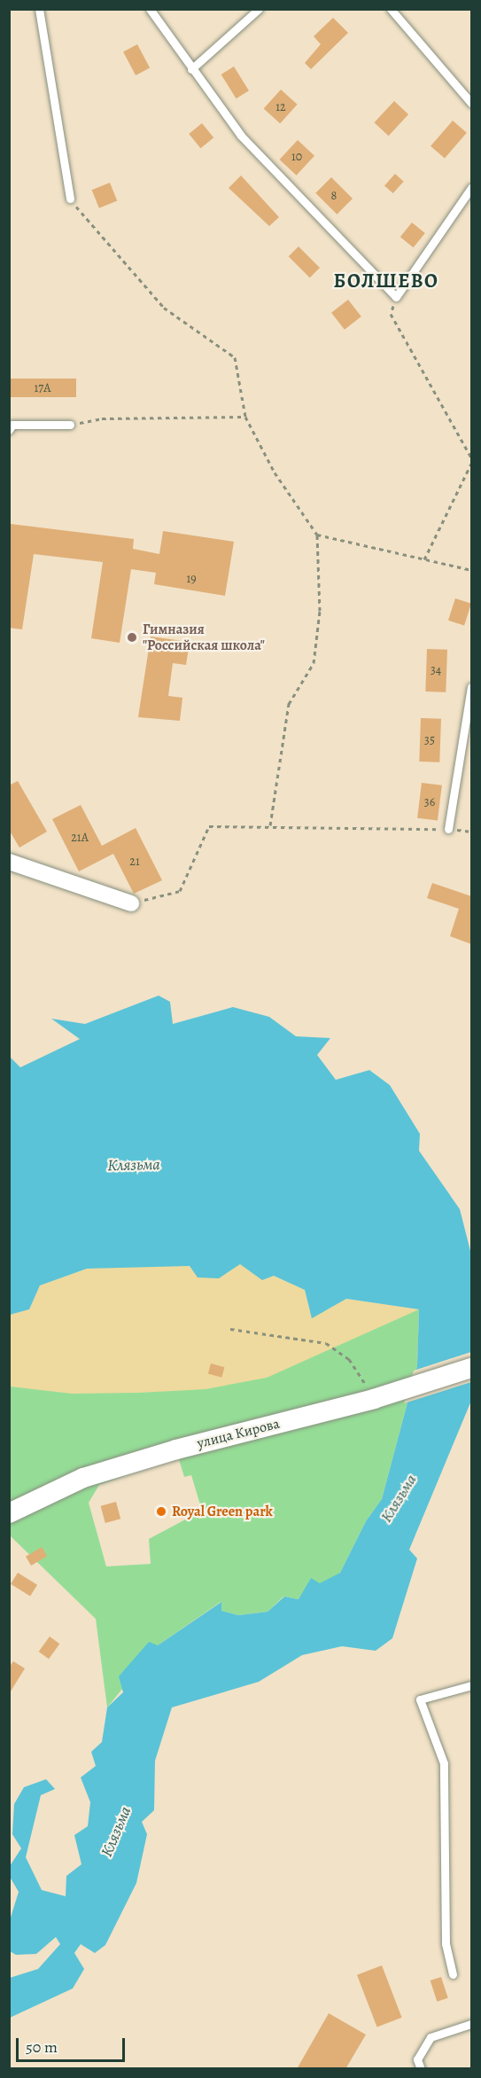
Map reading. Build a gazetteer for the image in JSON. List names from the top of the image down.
{
  "streets": {
    "street": ["улица Кирова"]
  },
  "districts": ["БОЛШЕВО"],
  "water": ["Клязьма"],
  "places": ["Гимназия \"Российская школа\"", "Royal Green park"],
  "house_numbers": [
    "12",
    "10",
    "8",
    "17А",
    "19",
    "34",
    "35",
    "36",
    "21А",
    "21"
  ],
  "scale_bar": "50 m"
}
